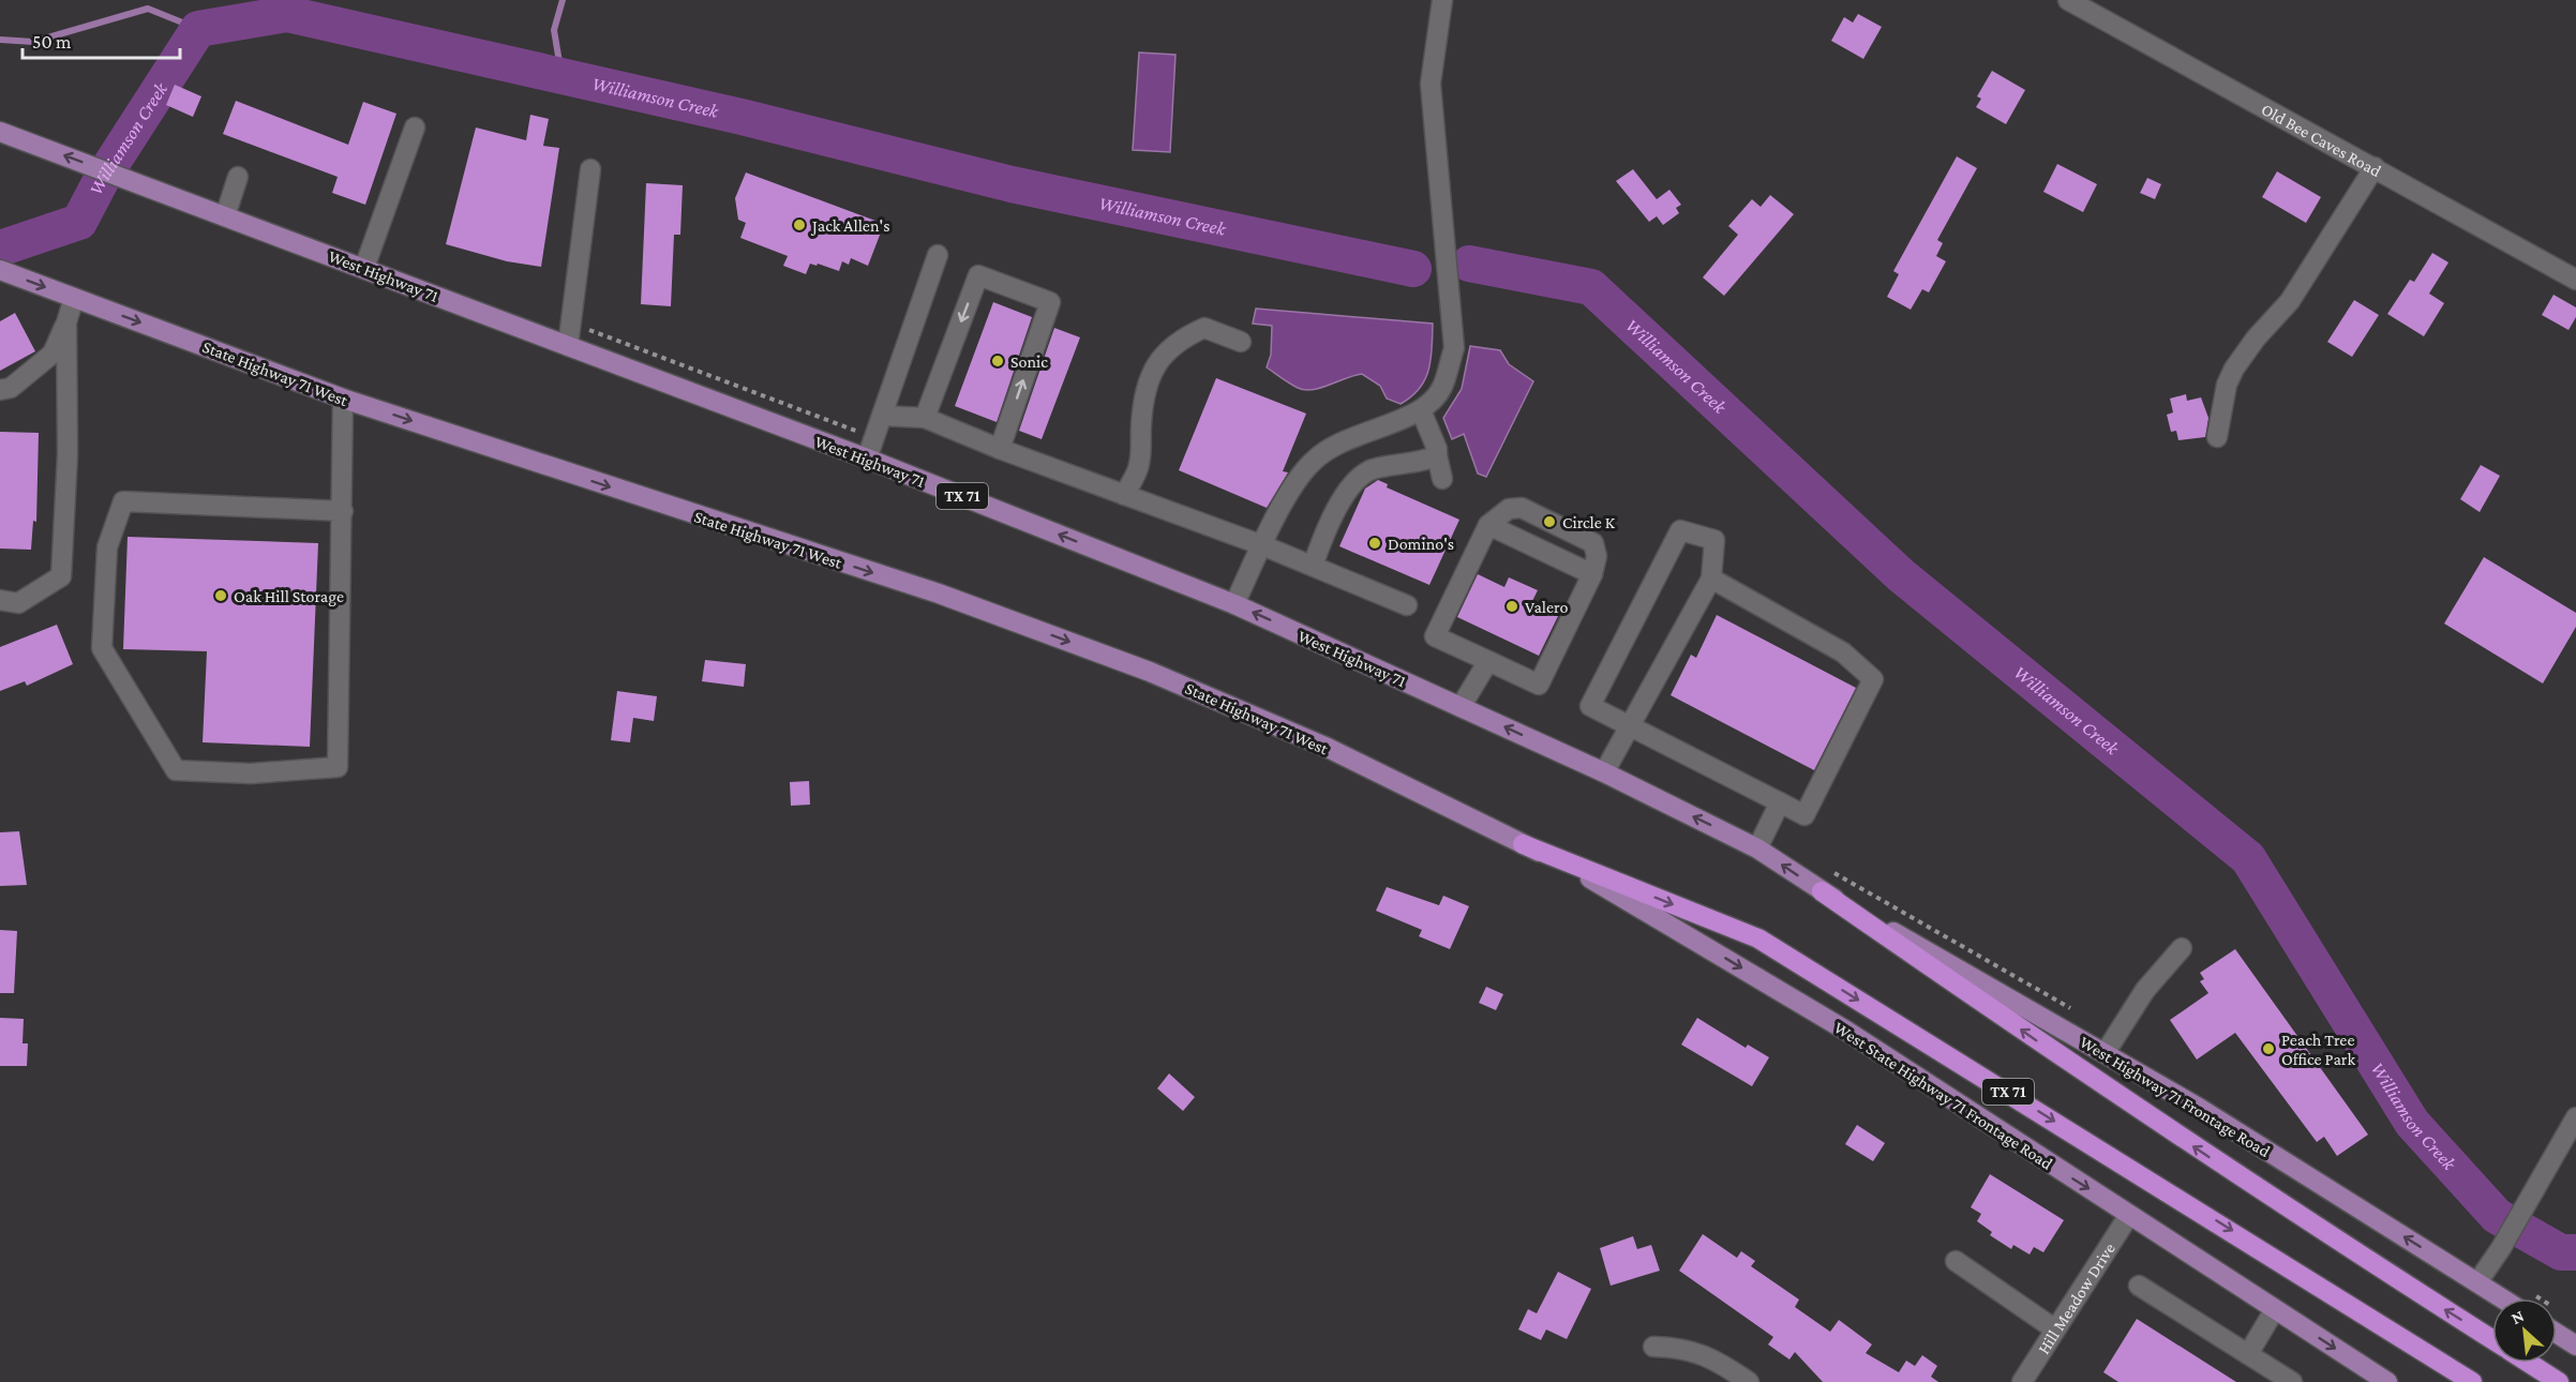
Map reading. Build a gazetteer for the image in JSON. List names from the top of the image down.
{
  "streets": {
    "highway": ["TX 71"],
    "main road": [
      "West Highway 71",
      "State Highway 71 West",
      "West State Highway 71 Frontage Road",
      "West Highway 71 Frontage Road"
    ],
    "street": ["Old Bee Caves Road", "Hill Meadow Drive"]
  },
  "crossings": [
    ["West Highway 71", "TX 71"],
    ["West Highway 71", "West Highway 71 Frontage Road"],
    ["State Highway 71 West", "TX 71"],
    ["State Highway 71 West", "West State Highway 71 Frontage Road"],
    ["TX 71", "West State Highway 71 Frontage Road"],
    ["TX 71", "West Highway 71 Frontage Road"],
    ["West State Highway 71 Frontage Road", "Hill Meadow Drive"]
  ],
  "one_way": [
    "West Highway 71",
    "State Highway 71 West",
    "West State Highway 71 Frontage Road",
    "West Highway 71 Frontage Road"
  ],
  "water": ["Williamson Creek"],
  "places": [
    "Jack Allen's",
    "Sonic",
    "Circle K",
    "Domino's",
    "Oak Hill Storage",
    "Valero",
    "Peach Tree Office Park"
  ],
  "scale_bar": "50 m",
  "north": "top left"
}
